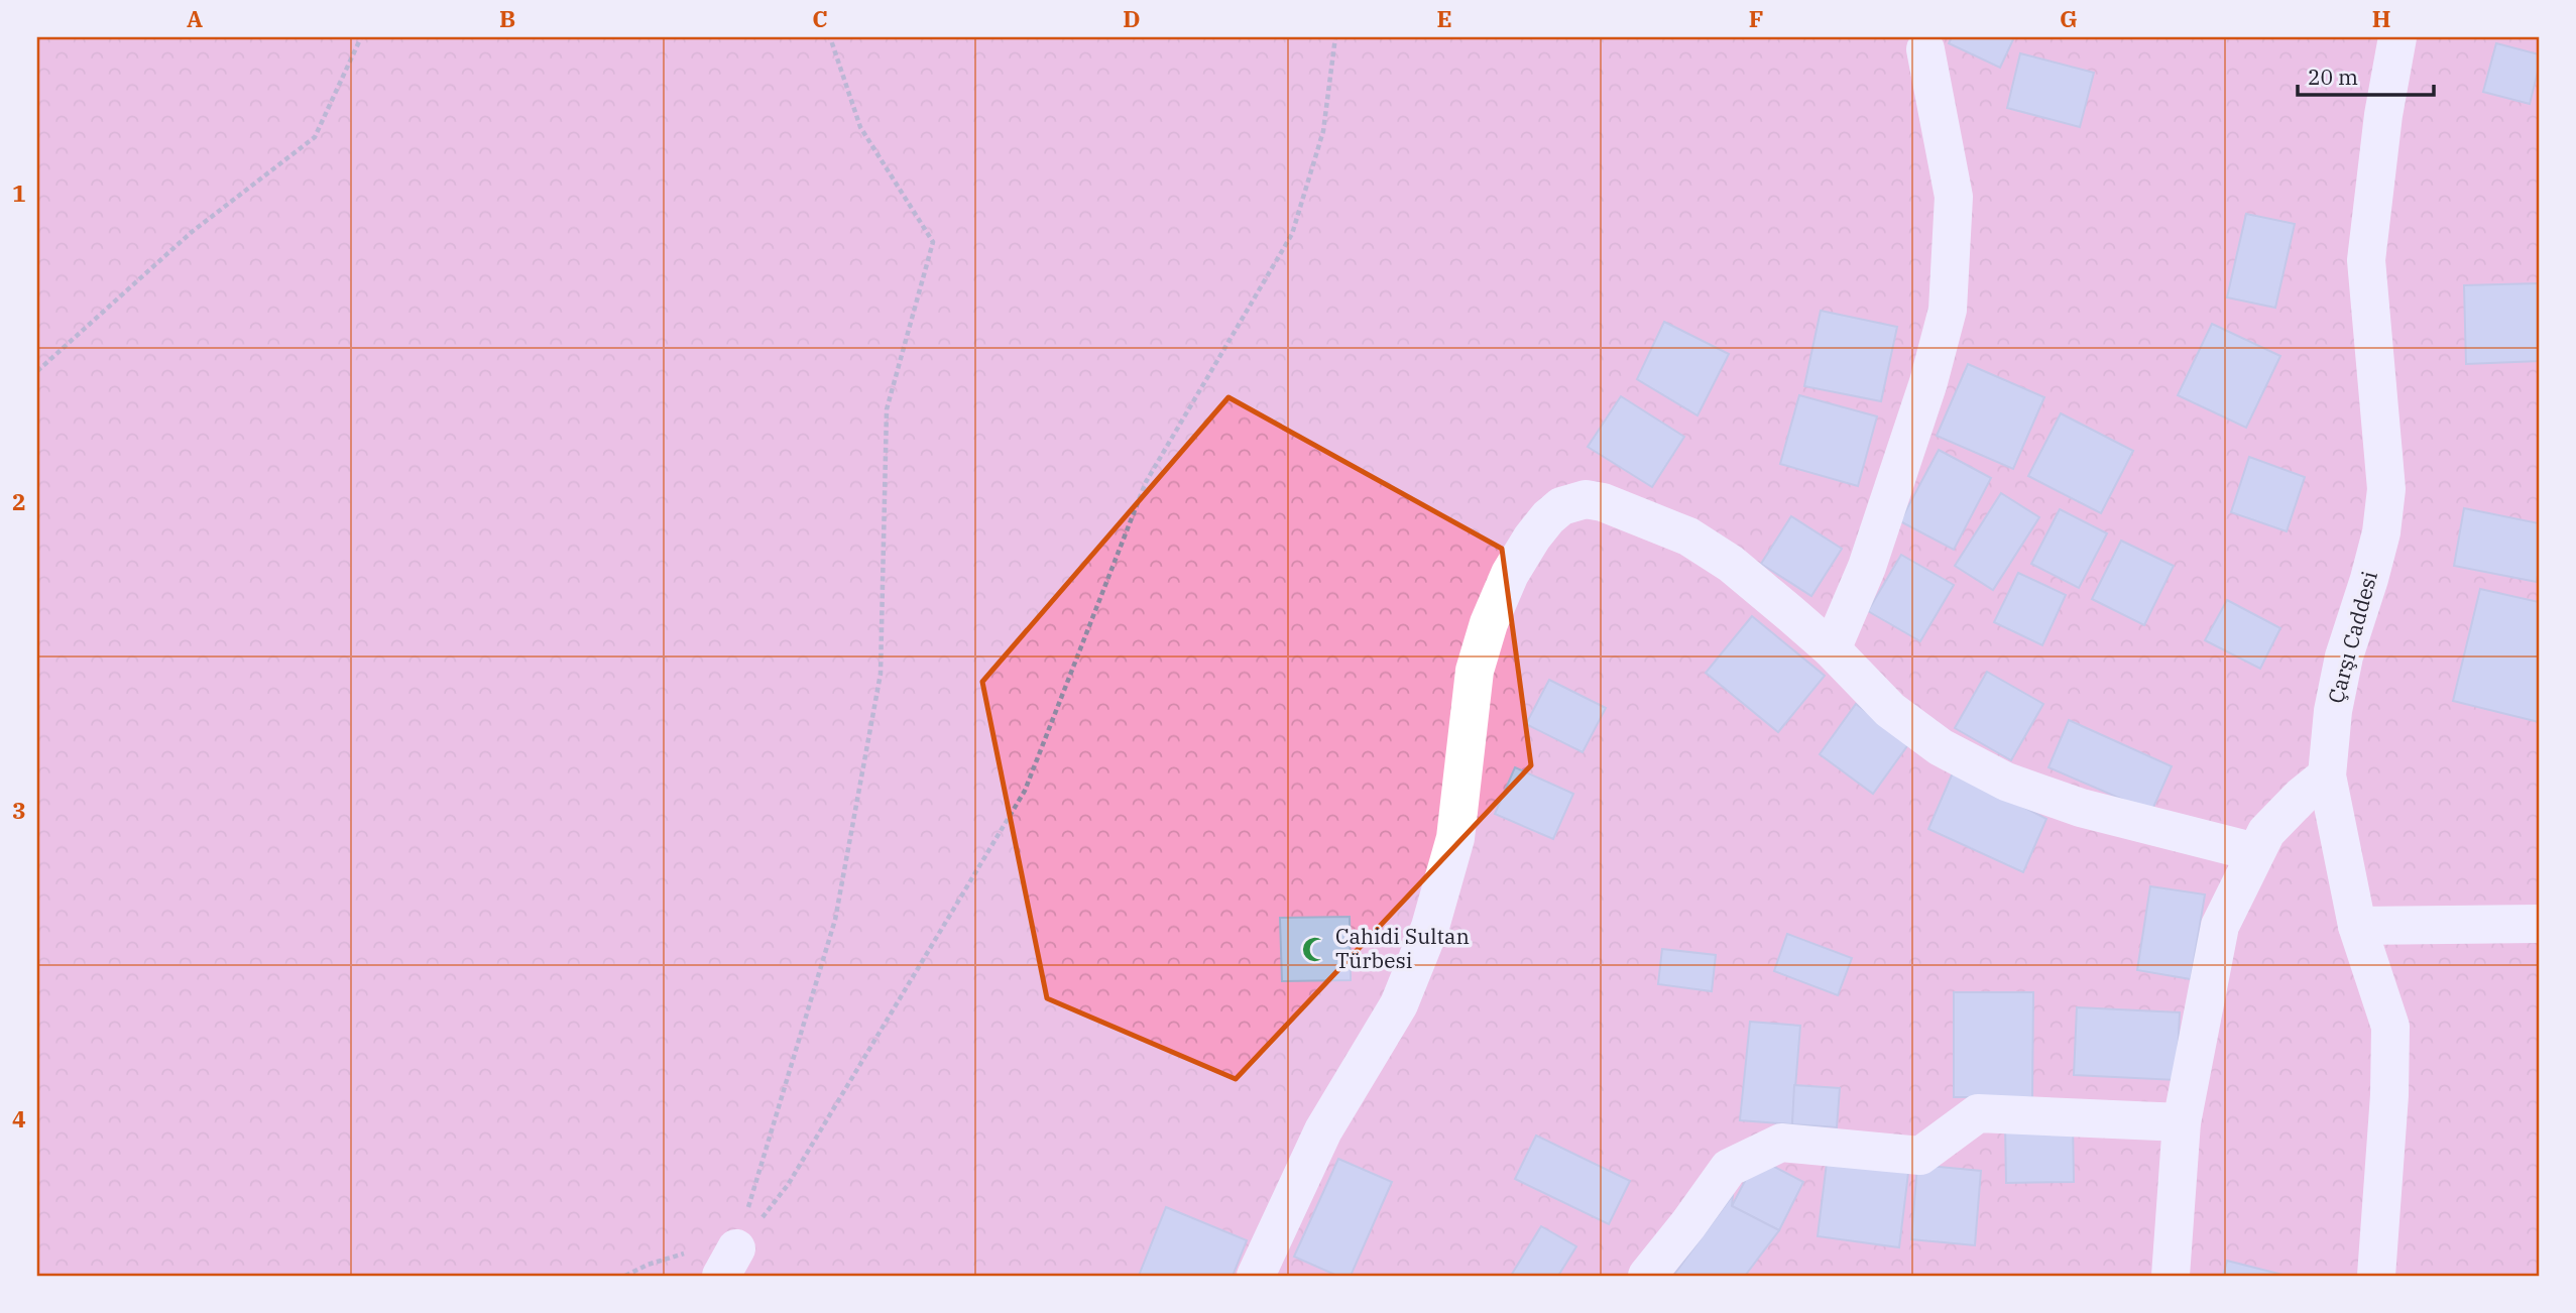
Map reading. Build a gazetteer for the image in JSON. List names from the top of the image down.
{
  "streets": {
    "street": ["Çarşı Caddesi"]
  },
  "places": {
    "mosque": ["Cahidi Sultan Türbesi"]
  },
  "scale_bar": "20 m",
  "grid": {
    "columns": [
      "A",
      "B",
      "C",
      "D",
      "E",
      "F",
      "G",
      "H"
    ],
    "rows": [
      "1",
      "2",
      "3",
      "4"
    ]
  }
}
